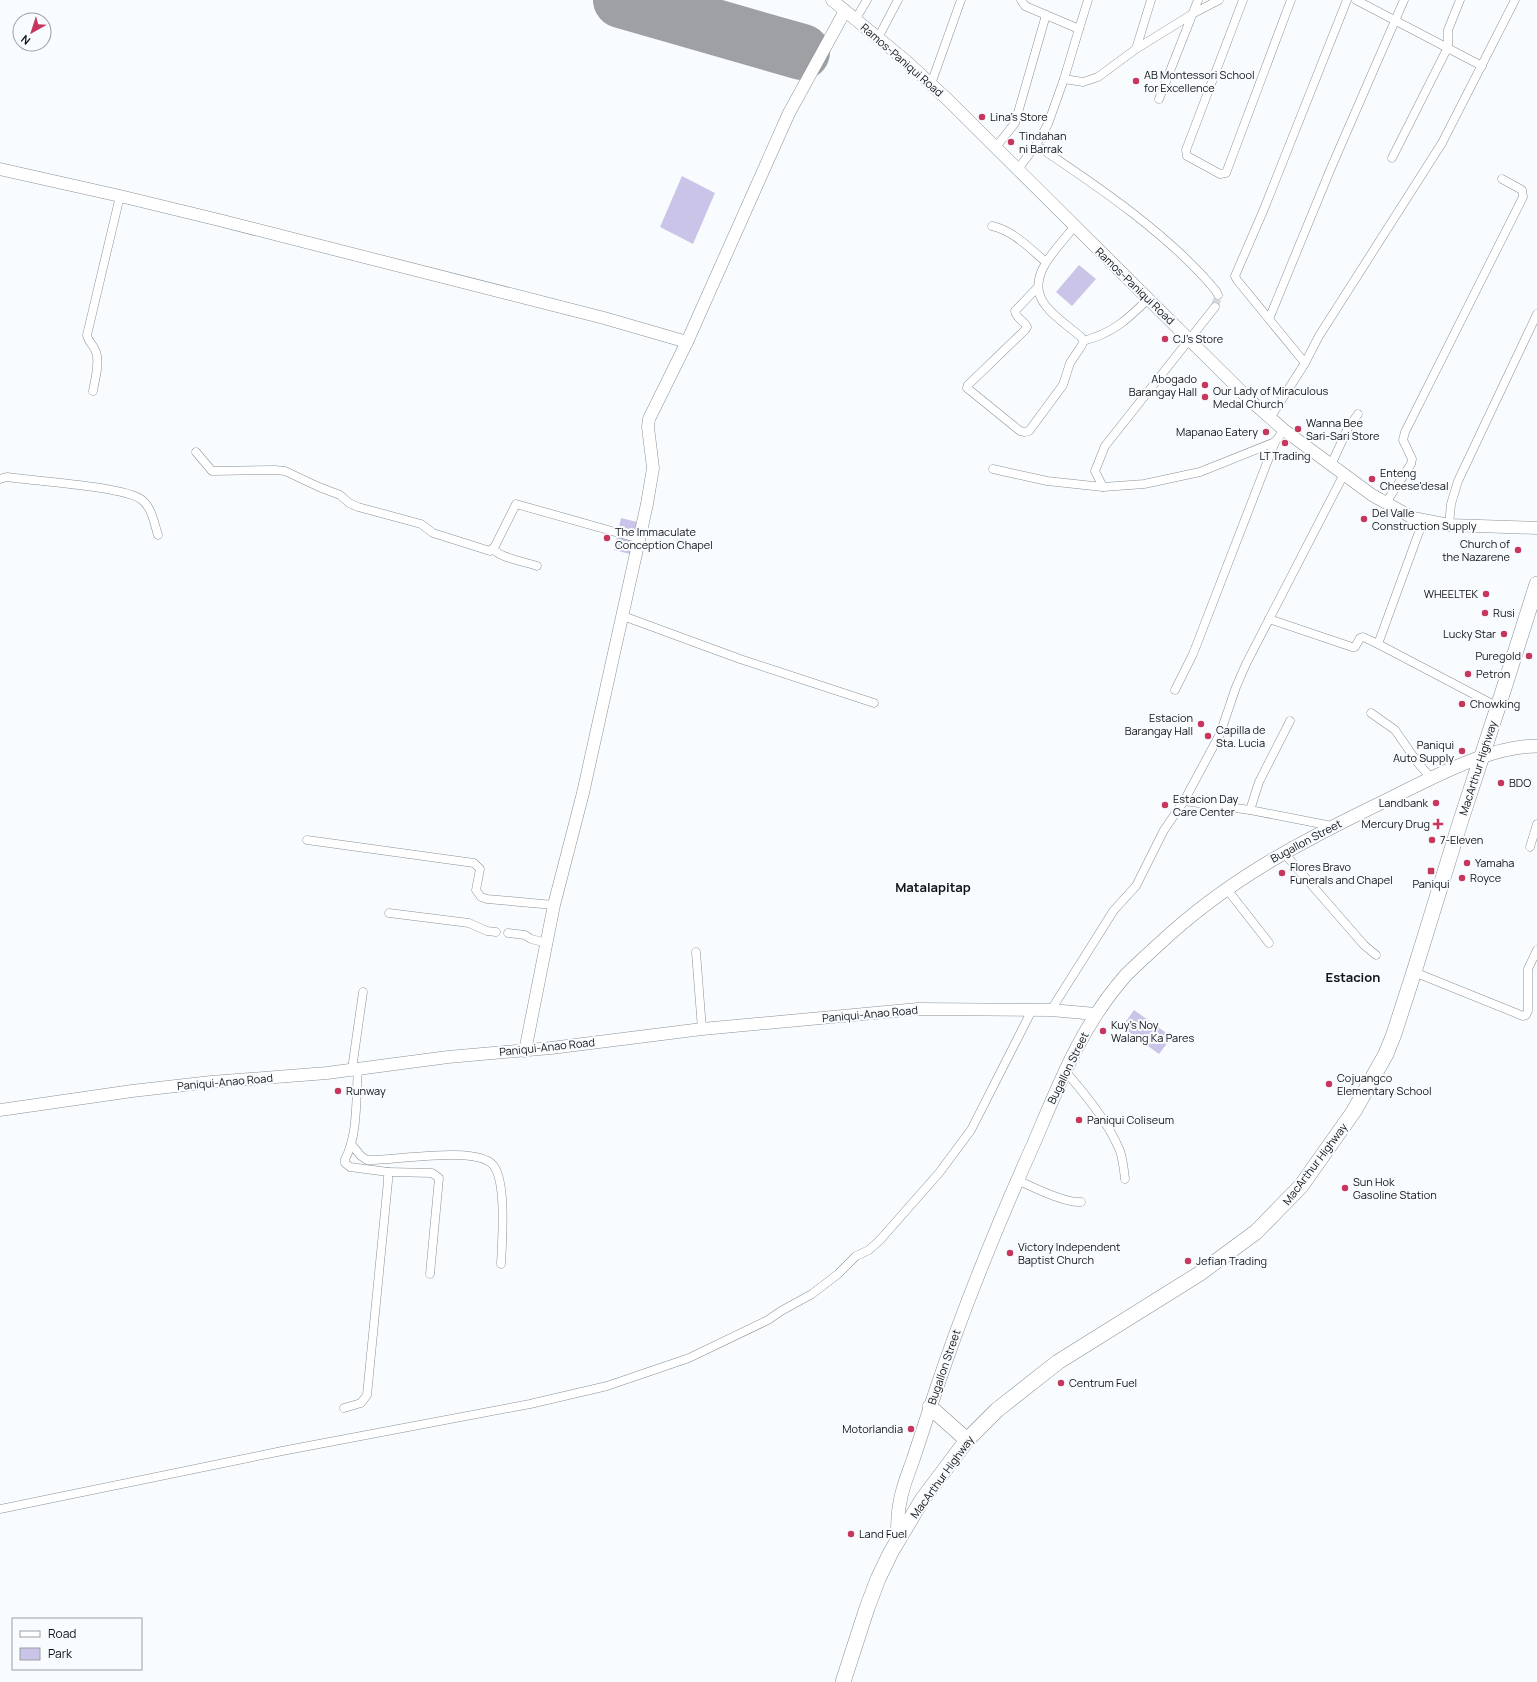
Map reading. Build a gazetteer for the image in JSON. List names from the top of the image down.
{
  "streets": {
    "highway": ["MacArthur Highway"],
    "main road": ["Ramos-Paniqui Road", "Bugallon Street", "Paniqui-Anao Road"]
  },
  "crossings": [
    ["MacArthur Highway", "Bugallon Street"],
    ["Bugallon Street", "Paniqui-Anao Road"]
  ],
  "districts": ["Matalapitap", "Estacion"],
  "places": {
    "other": [
      "AB Montessori School for Excellence",
      "Lina's Store",
      "Tindahan ni Barrak",
      "CJ's Store",
      "Abogado Barangay Hall",
      "Our Lady of Miraculous Medal Church",
      "Wanna Bee Sari-Sari Store",
      "Mapanao Eatery",
      "LT Trading",
      "Enteng Cheese'desal",
      "Del Valle Construction Supply",
      "The Immaculate Conception Chapel",
      "Church of the Nazarene",
      "WHEELTEK",
      "Rusi",
      "Lucky Star",
      "Puregold",
      "Petron",
      "Chowking",
      "Estacion Barangay Hall",
      "Capilla de Sta. Lucia",
      "Paniqui Auto Supply",
      "BDO",
      "Landbank",
      "Estacion Day Care Center",
      "7-Eleven",
      "Yamaha",
      "Flores Bravo Funerals and Chapel",
      "Royce",
      "Kuy's Noy Walang Ka Pares",
      "Cojuangco Elementary School",
      "Runway",
      "Paniqui Coliseum",
      "Sun Hok Gasoline Station",
      "Victory Independent Baptist Church",
      "Jefian Trading",
      "Centrum Fuel",
      "Motorlandia",
      "Land Fuel"
    ],
    "health": ["Mercury Drug"],
    "transit": ["Paniqui"]
  },
  "legend": ["Road", "Park"],
  "north": "bottom left"
}
